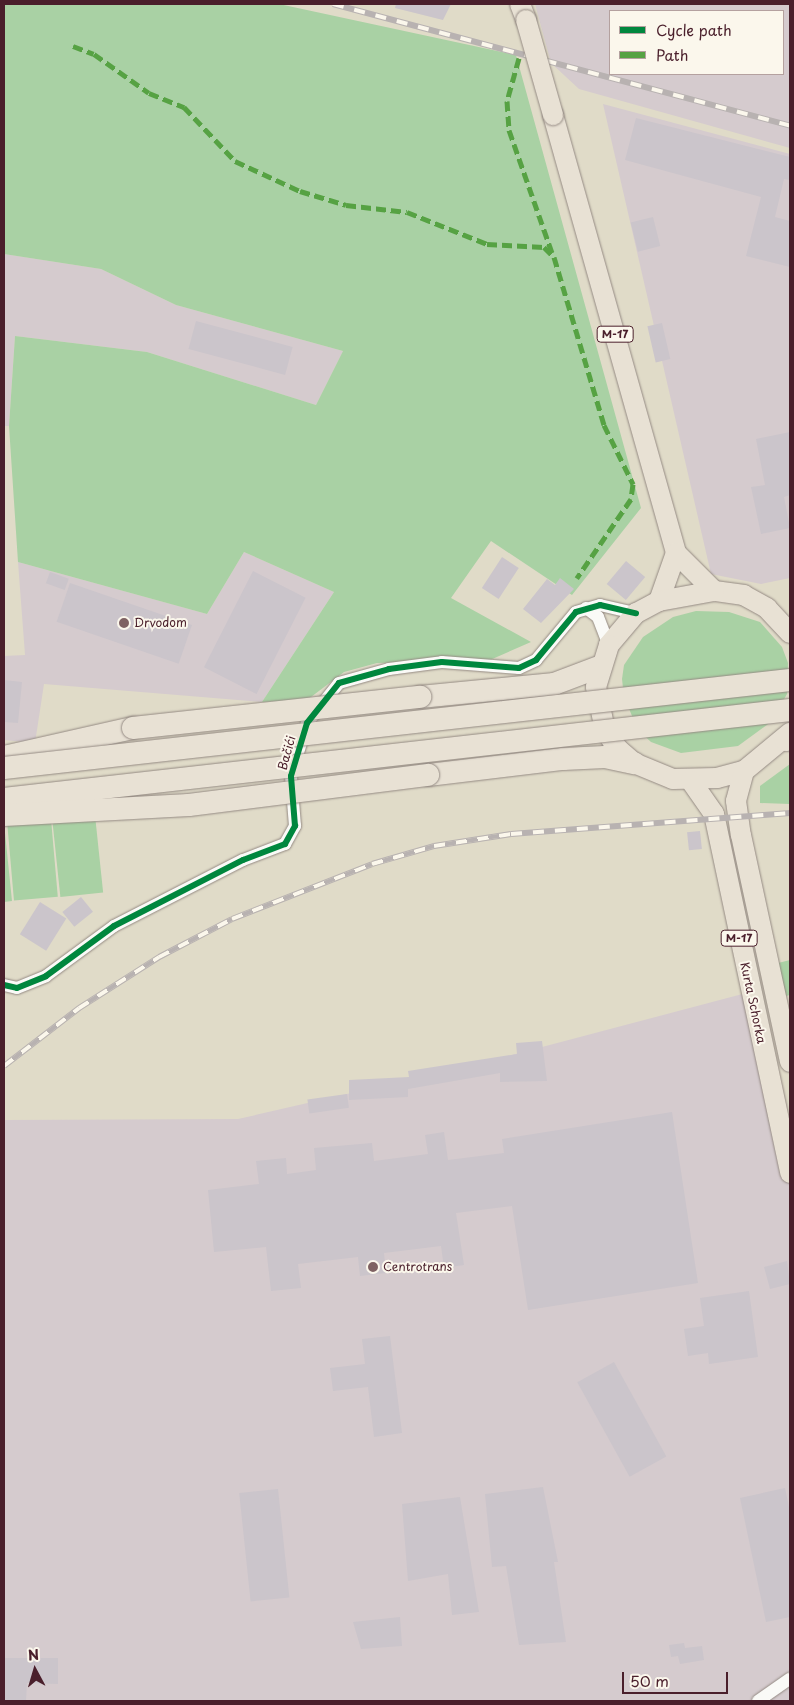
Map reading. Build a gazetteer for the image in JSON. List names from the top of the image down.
{
  "streets": {
    "main road": ["M-17", "Kurta Schorka"],
    "street": ["Bačići"]
  },
  "places": ["Drvodom", "Centrotrans"],
  "legend": ["Cycle path", "Path"],
  "scale_bar": "50 m",
  "north": "top"
}
